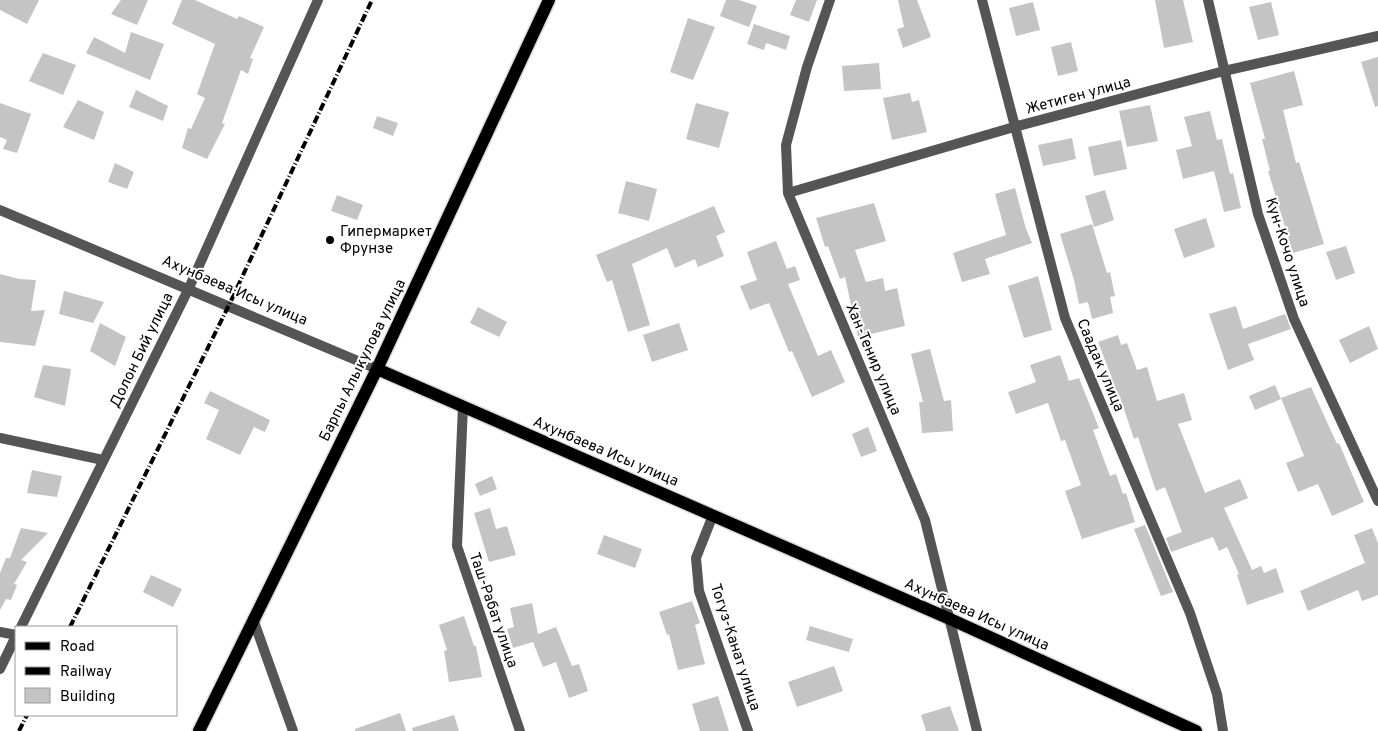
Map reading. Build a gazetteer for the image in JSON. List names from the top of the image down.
{
  "streets": {
    "main road": ["Ахунбаева Исы улица", "Барпы Алыкулова улица"],
    "street": [
      "Жетиген улица",
      "Кун-Кочо улица",
      "Долон Бий улица",
      "Хан-Тенир улица",
      "Саадак улица",
      "Таш-Рабат улица",
      "Тогуз-Канат улица"
    ]
  },
  "crossings": [
    ["Жетиген улица", "Кун-Кочо улица"],
    ["Жетиген улица", "Хан-Тенир улица"],
    ["Жетиген улица", "Саадак улица"],
    ["Ахунбаева Исы улица", "Долон Бий улица"],
    ["Ахунбаева Исы улица", "Хан-Тенир улица"],
    ["Ахунбаева Исы улица", "Барпы Алыкулова улица"],
    ["Ахунбаева Исы улица", "Таш-Рабат улица"],
    ["Ахунбаева Исы улица", "Тогуз-Канат улица"]
  ],
  "places": ["Гипермаркет Фрунзе"],
  "legend": ["Road", "Railway", "Building"]
}
